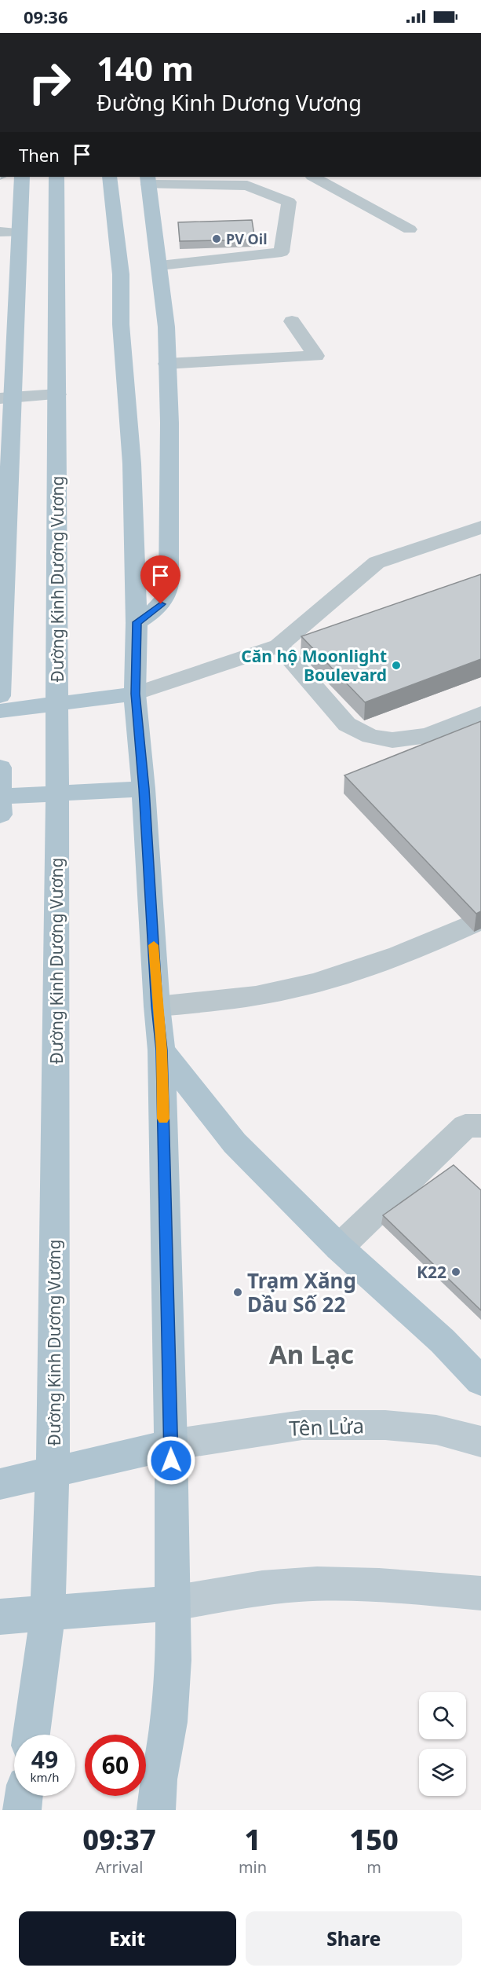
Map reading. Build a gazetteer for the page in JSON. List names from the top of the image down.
{
  "streets": {
    "main road": ["Đường Kinh Dương Vương", "Tên Lửa"]
  },
  "districts": ["An Lạc"],
  "places": [
    "PV Oil",
    "Căn hộ Moonlight Boulevard",
    "K22",
    "Trạm Xăng Dầu Số 22"
  ],
  "page": {
    "status": "09:36",
    "turn": ["140 m", "Đường Kinh Dương Vương"],
    "then": "Then",
    "speed": "49 km/h",
    "limit": "60",
    "eta": [
      "09:37",
      "Arrival",
      "1",
      "min",
      "150",
      "m"
    ],
    "buttons": ["Exit", "Share"]
  }
}
